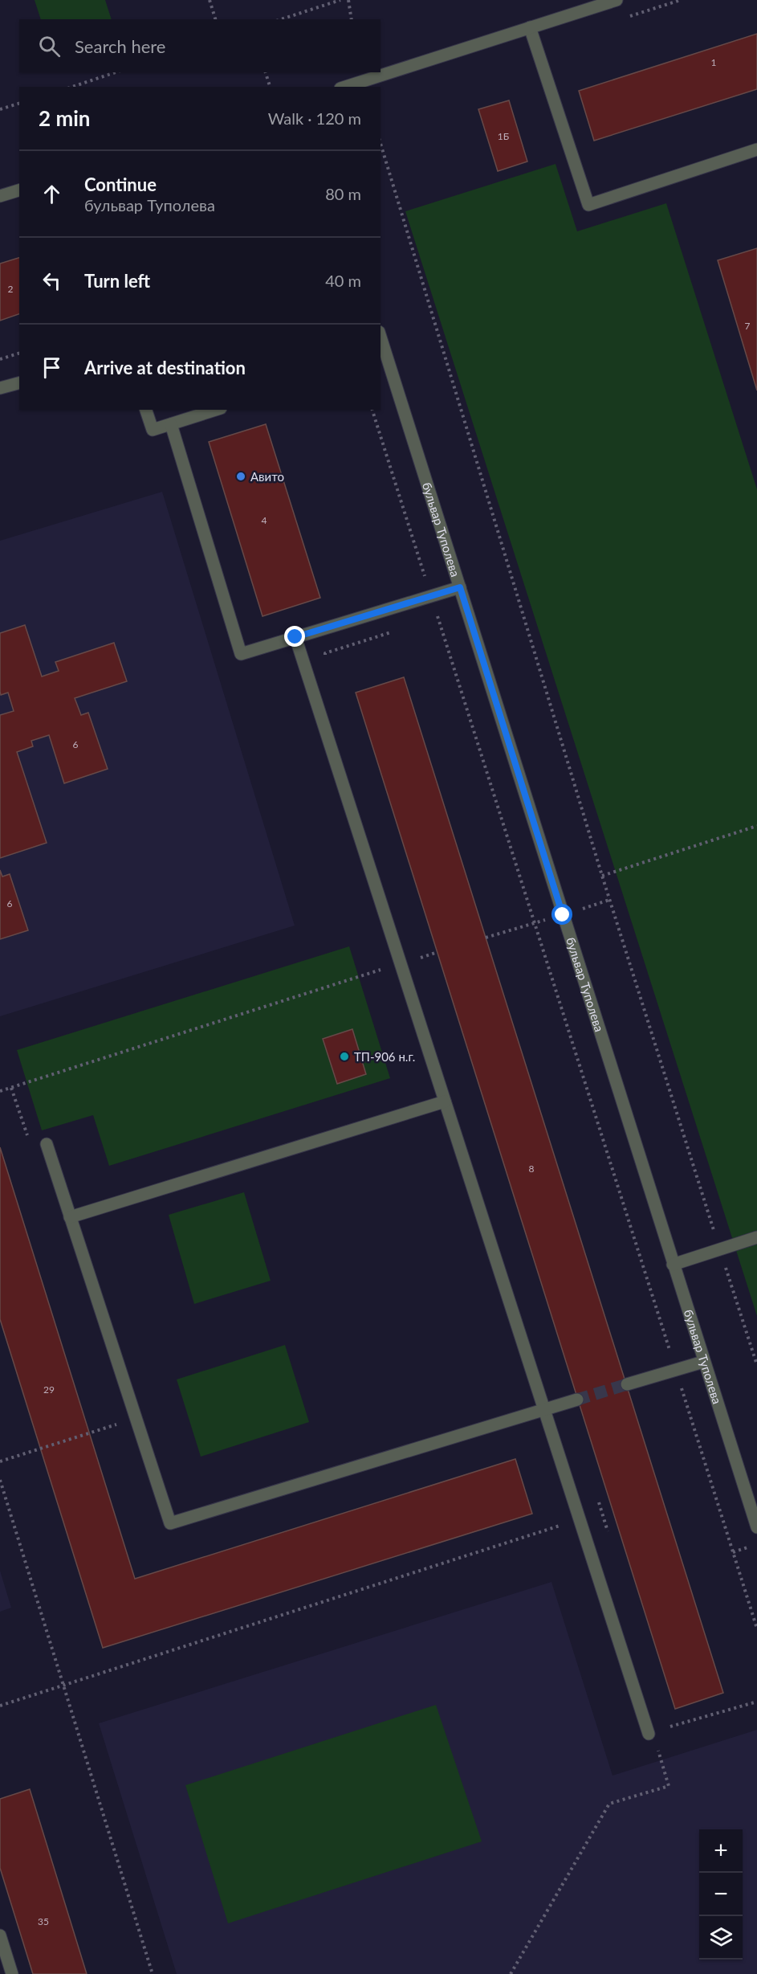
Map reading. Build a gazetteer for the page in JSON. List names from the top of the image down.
{
  "streets": {
    "street": ["бульвар Туполева"]
  },
  "places": ["Авито", "ТП-906 н.г."],
  "house_numbers": [
    "1",
    "1Б",
    "2",
    "7",
    "4",
    "6",
    "6",
    "8",
    "29",
    "35"
  ],
  "page": {
    "search": "Search here",
    "heading": ["2 min", "Walk · 120 m"],
    "list": [
      ["Continue", "бульвар Туполева", "80 m"],
      ["Turn left", "40 m"],
      "Arrive at destination"
    ],
    "map_buttons": ["+", "−"]
  }
}
